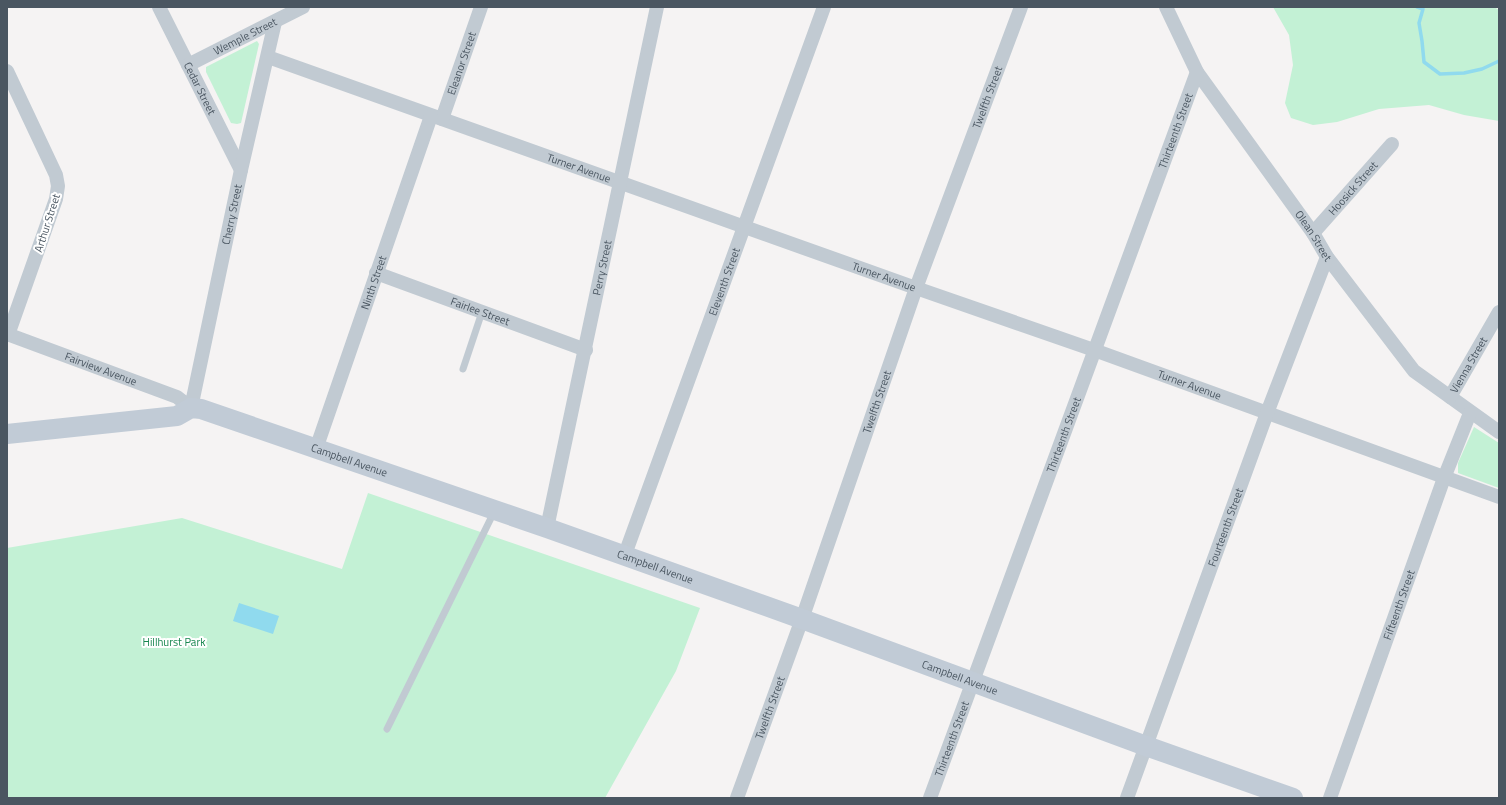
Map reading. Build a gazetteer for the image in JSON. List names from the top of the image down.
{
  "streets": {
    "street": [
      "Wemple Street",
      "Eleanor Street",
      "Cedar Street",
      "Twelfth Street",
      "Thirteenth Street",
      "Turner Avenue",
      "Hoosick Street",
      "Cherry Street",
      "Arthur Street",
      "Olean Street",
      "Perry Street",
      "Ninth Street",
      "Eleventh Street",
      "Fairlee Street",
      "Vienna Street",
      "Fairview Avenue",
      "Campbell Avenue",
      "Fourteenth Street",
      "Fifteenth Street"
    ]
  },
  "crossings": [
    ["Wemple Street", "Cedar Street"],
    ["Wemple Street", "Cherry Street"],
    ["Eleanor Street", "Turner Avenue"],
    ["Eleanor Street", "Ninth Street"],
    ["Cedar Street", "Cherry Street"],
    ["Twelfth Street", "Turner Avenue"],
    ["Twelfth Street", "Campbell Avenue"],
    ["Thirteenth Street", "Turner Avenue"],
    ["Thirteenth Street", "Olean Street"],
    ["Thirteenth Street", "Campbell Avenue"],
    ["Turner Avenue", "Cherry Street"],
    ["Turner Avenue", "Perry Street"],
    ["Turner Avenue", "Ninth Street"],
    ["Turner Avenue", "Eleventh Street"],
    ["Turner Avenue", "Fourteenth Street"],
    ["Turner Avenue", "Fifteenth Street"],
    ["Hoosick Street", "Olean Street"],
    ["Cherry Street", "Fairview Avenue"],
    ["Cherry Street", "Campbell Avenue"],
    ["Arthur Street", "Fairview Avenue"],
    ["Olean Street", "Vienna Street"],
    ["Olean Street", "Fourteenth Street"],
    ["Olean Street", "Fifteenth Street"],
    ["Perry Street", "Fairlee Street"],
    ["Perry Street", "Campbell Avenue"],
    ["Ninth Street", "Fairlee Street"],
    ["Ninth Street", "Campbell Avenue"],
    ["Eleventh Street", "Campbell Avenue"],
    ["Fairview Avenue", "Campbell Avenue"],
    ["Campbell Avenue", "Fourteenth Street"]
  ],
  "parks": ["Hillhurst Park"]
}
